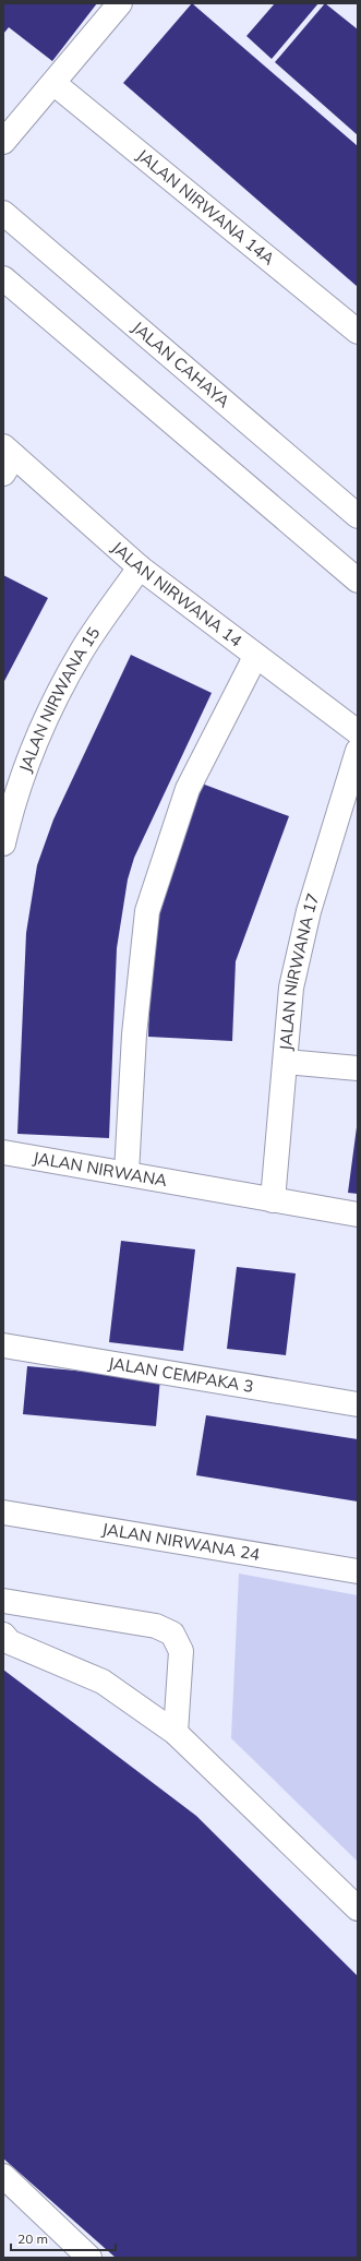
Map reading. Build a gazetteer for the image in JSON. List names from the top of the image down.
{
  "streets": {
    "street": [
      "JALAN NIRWANA 14A",
      "JALAN CAHAYA",
      "JALAN NIRWANA 14",
      "JALAN NIRWANA 15",
      "JALAN NIRWANA 17",
      "JALAN NIRWANA",
      "JALAN CEMPAKA 3",
      "JALAN NIRWANA 24"
    ]
  },
  "crossings": [
    ["JALAN NIRWANA 14", "JALAN NIRWANA 15"],
    ["JALAN NIRWANA 17", "JALAN NIRWANA"]
  ],
  "scale_bar": "20 m"
}
